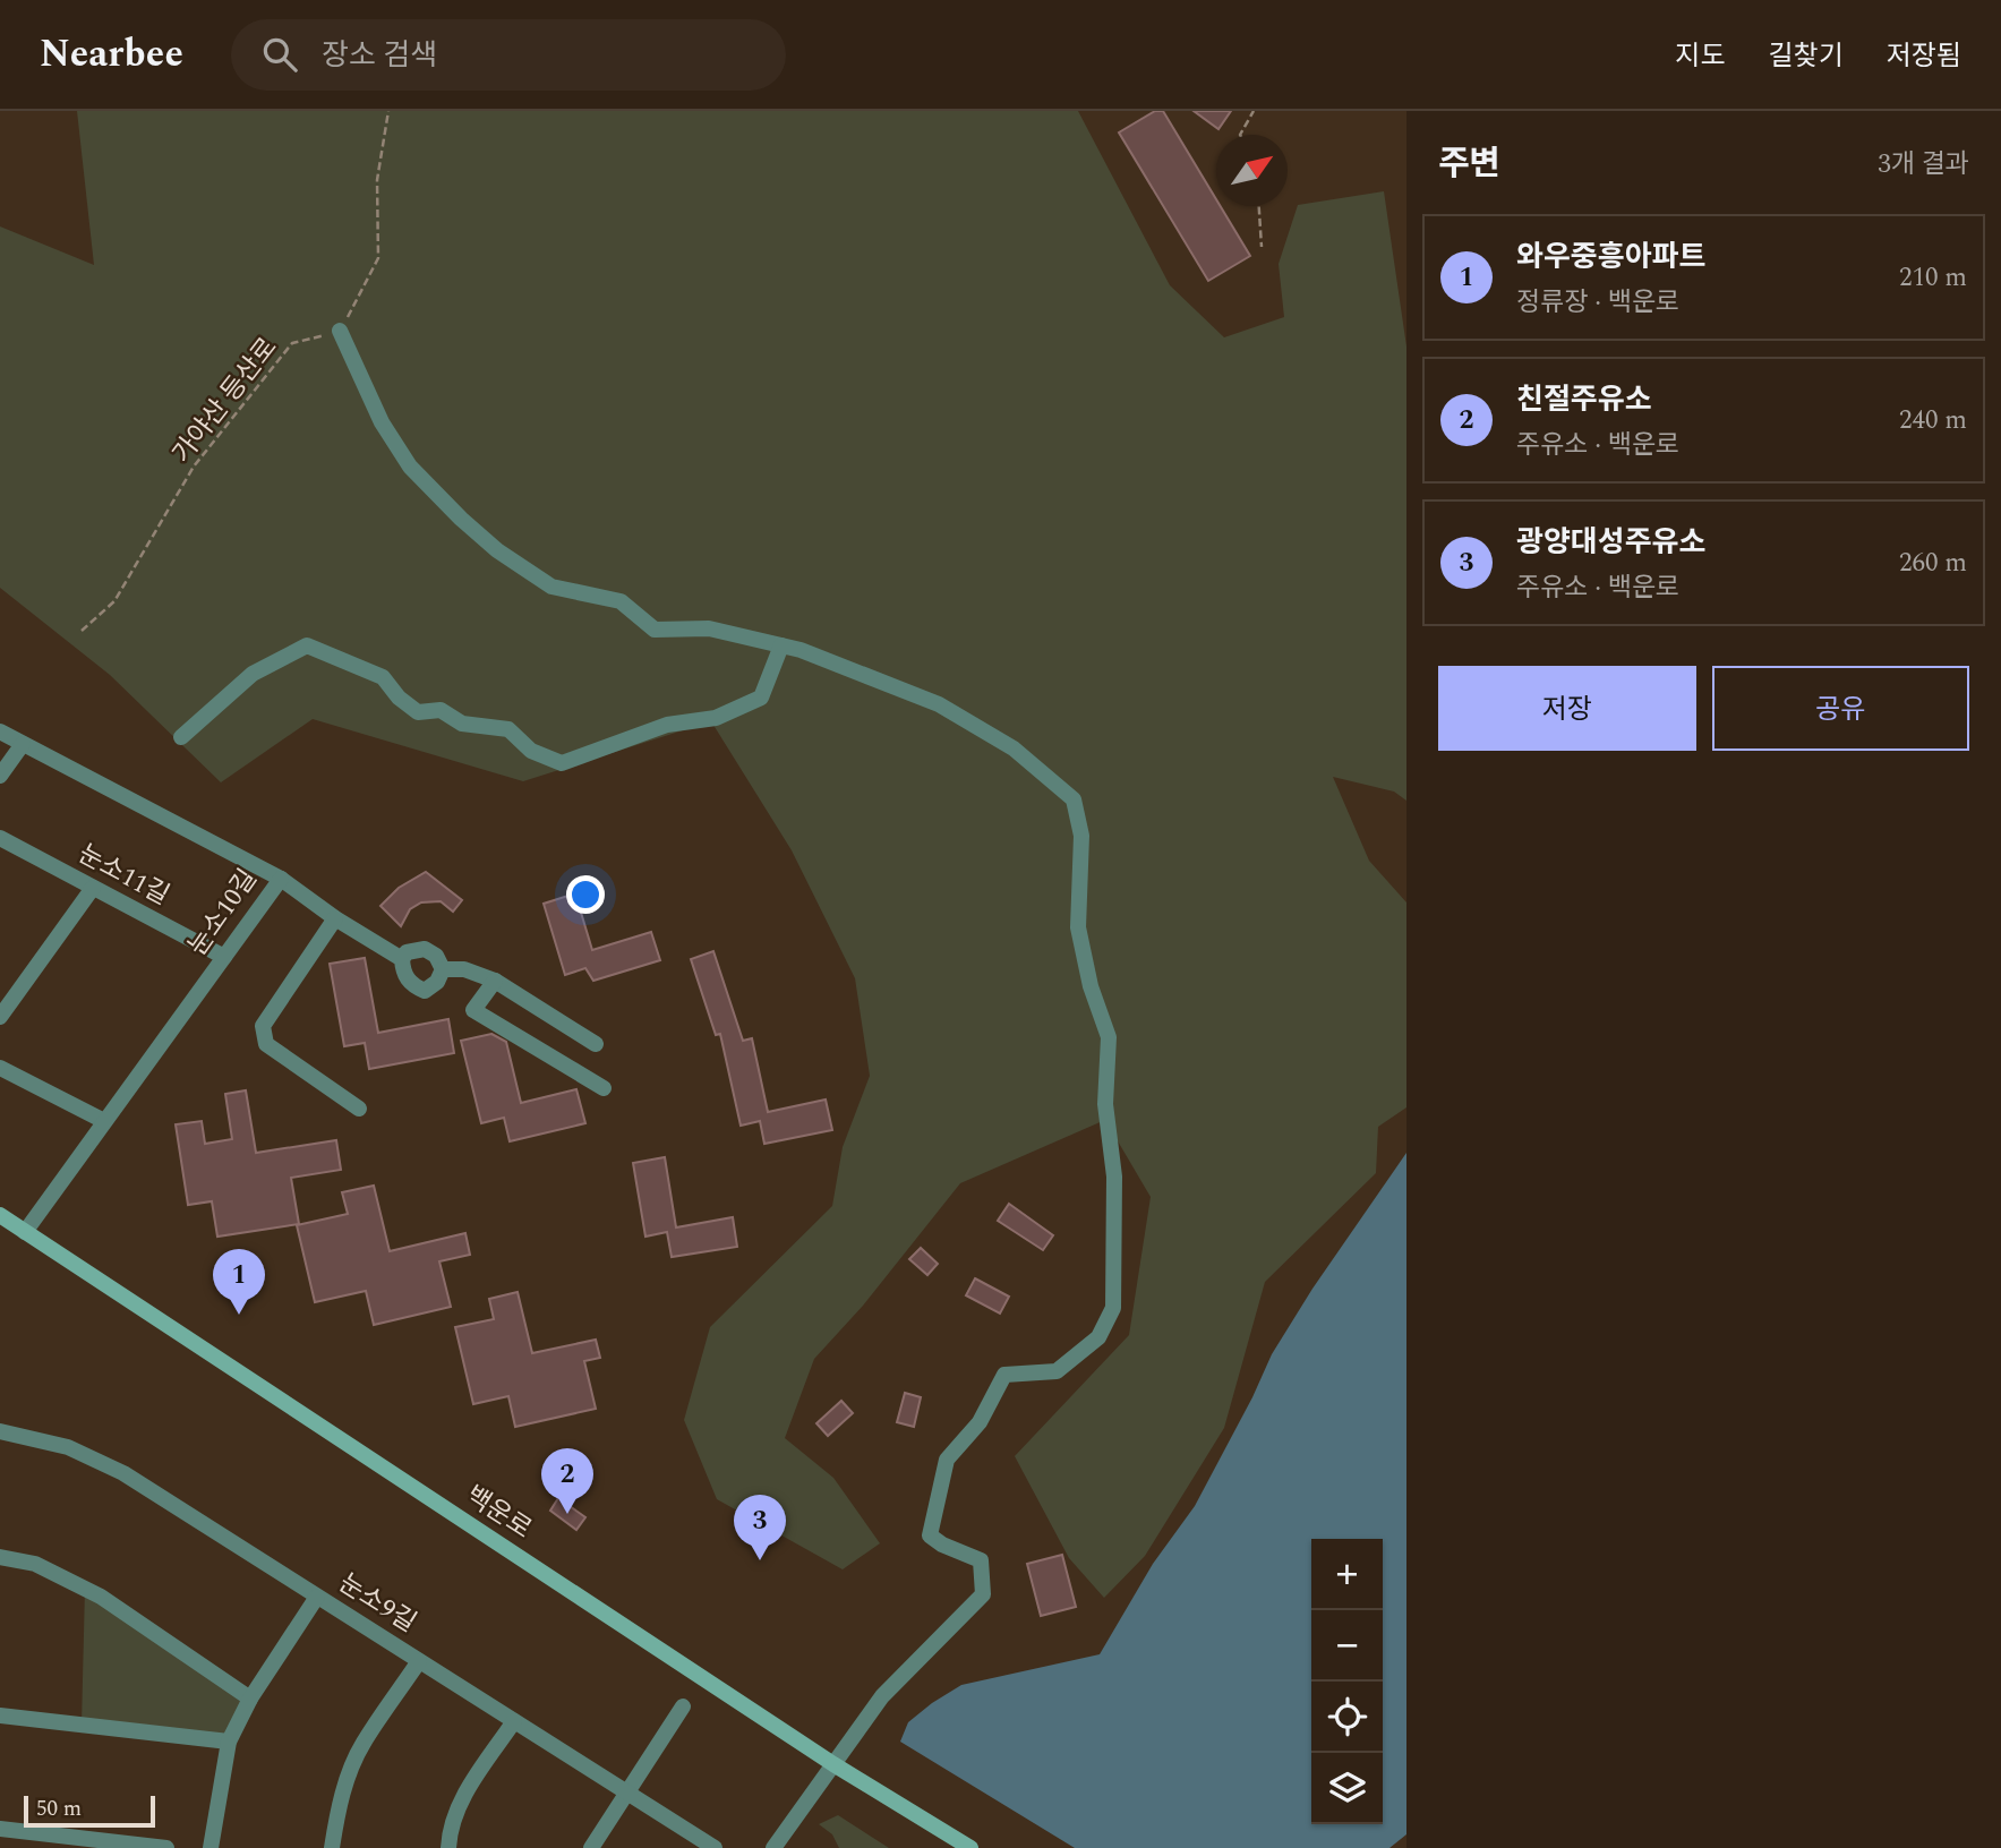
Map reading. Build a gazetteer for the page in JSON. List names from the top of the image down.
{
  "streets": {
    "main road": ["백운로"],
    "street": ["눈소11길", "눈소10길", "눈소9길"],
    "path": ["가야산 등산로"]
  },
  "crossings": [
    ["눈소11길", "눈소10길"],
    ["눈소10길", "백운로"]
  ],
  "scale_bar": "50 m",
  "north": "top right",
  "page": {
    "header": "Nearbee",
    "search": "장소 검색",
    "nav": ["지도", "길찾기", "저장됨"],
    "heading": ["주변", "3개 결과"],
    "list": [
      {
        "mark": "1",
        "name": "와우중흥아파트",
        "note": "정류장 · 백운로",
        "value": "210 m"
      },
      {
        "mark": "2",
        "name": "친절주유소",
        "note": "주유소 · 백운로",
        "value": "240 m"
      },
      {
        "mark": "3",
        "name": "광양대성주유소",
        "note": "주유소 · 백운로",
        "value": "260 m"
      }
    ],
    "buttons": ["저장", "공유"],
    "pins": ["1", "2", "3"],
    "map_buttons": ["+", "−"],
    "scale": "50 m"
  }
}
